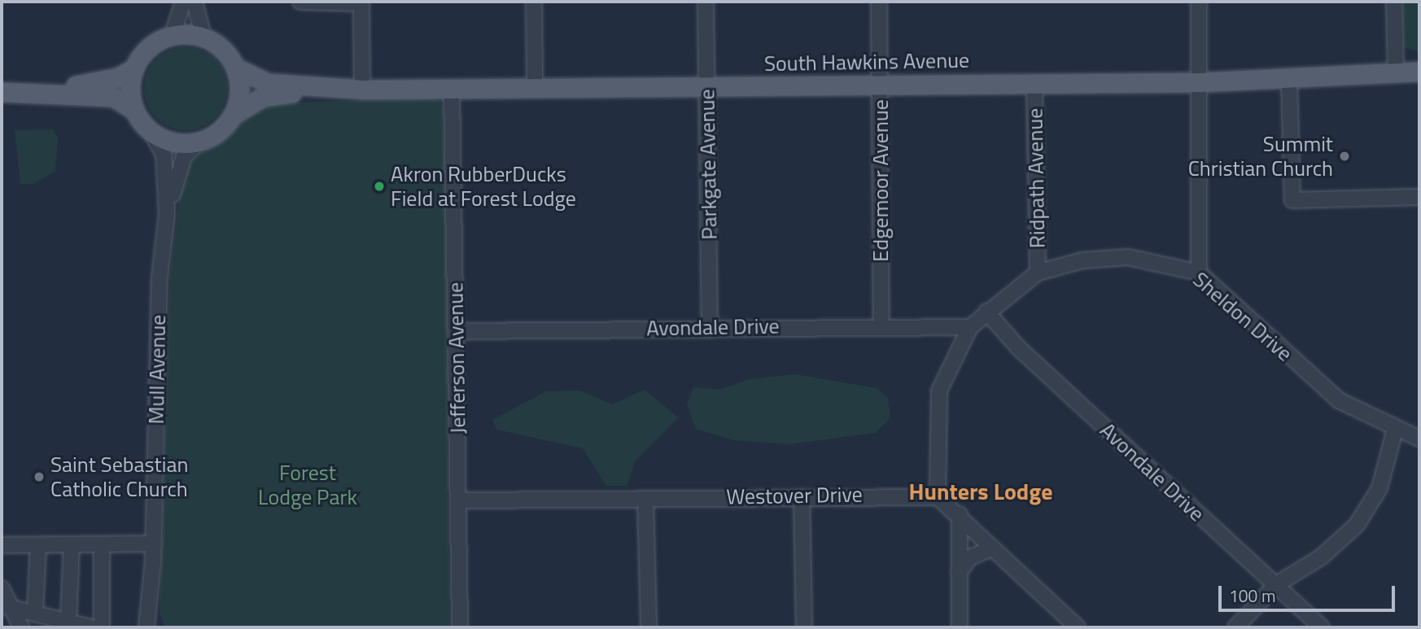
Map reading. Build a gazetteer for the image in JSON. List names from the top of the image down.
{
  "streets": {
    "main road": ["South Hawkins Avenue"],
    "street": [
      "Parkgate Avenue",
      "Ridpath Avenue",
      "Edgemoor Avenue",
      "Sheldon Drive",
      "Avondale Drive",
      "Jefferson Avenue",
      "Mull Avenue",
      "Westover Drive"
    ]
  },
  "crossings": [
    ["South Hawkins Avenue", "Parkgate Avenue"],
    ["South Hawkins Avenue", "Ridpath Avenue"],
    ["South Hawkins Avenue", "Edgemoor Avenue"],
    ["South Hawkins Avenue", "Jefferson Avenue"],
    ["South Hawkins Avenue", "Mull Avenue"],
    ["Parkgate Avenue", "Avondale Drive"],
    ["Ridpath Avenue", "Sheldon Drive"],
    ["Edgemoor Avenue", "Avondale Drive"],
    ["Sheldon Drive", "Avondale Drive"],
    ["Sheldon Drive", "Westover Drive"],
    ["Avondale Drive", "Jefferson Avenue"],
    ["Jefferson Avenue", "Westover Drive"]
  ],
  "districts": ["Hunters Lodge"],
  "parks": ["Forest Lodge Park"],
  "places": ["Summit Christian Church", "Akron RubberDucks Field at Forest Lodge", "Saint Sebastian Catholic Church"],
  "scale_bar": "100 m"
}
